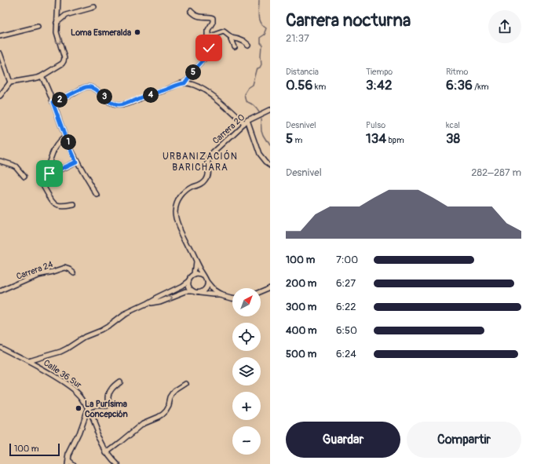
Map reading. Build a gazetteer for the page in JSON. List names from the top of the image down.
{
  "streets": {
    "street": ["Carrera 20", "Carrera 24", "Calle 36 Sur"]
  },
  "districts": ["URBANIZACIÓN BARICHARA"],
  "places": ["Loma Esmeralda", "La Purísima Concepción"],
  "scale_bar": "100 m",
  "north": "top right",
  "page": {
    "heading": ["Carrera nocturna", "21:37"],
    "stats": [
      ["Distancia", "0.56 km"],
      ["Tiempo", "3:42"],
      ["Ritmo", "6:36 /km"],
      ["Desnivel", "5 m"],
      ["Pulso", "134 bpm"],
      ["kcal", "38"]
    ],
    "pins": [
      "5",
      "4",
      "3",
      "2",
      "1"
    ],
    "chart": ["Desnivel", "282–287 m"],
    "list": [
      {
        "name": "100 m",
        "note": "7:00"
      },
      {
        "name": "200 m",
        "note": "6:27"
      },
      {
        "name": "300 m",
        "note": "6:22"
      },
      {
        "name": "400 m",
        "note": "6:50"
      },
      {
        "name": "500 m",
        "note": "6:24"
      }
    ],
    "map_buttons": ["+", "−"],
    "buttons": ["Guardar", "Compartir"],
    "scale": "100 m"
  }
}
